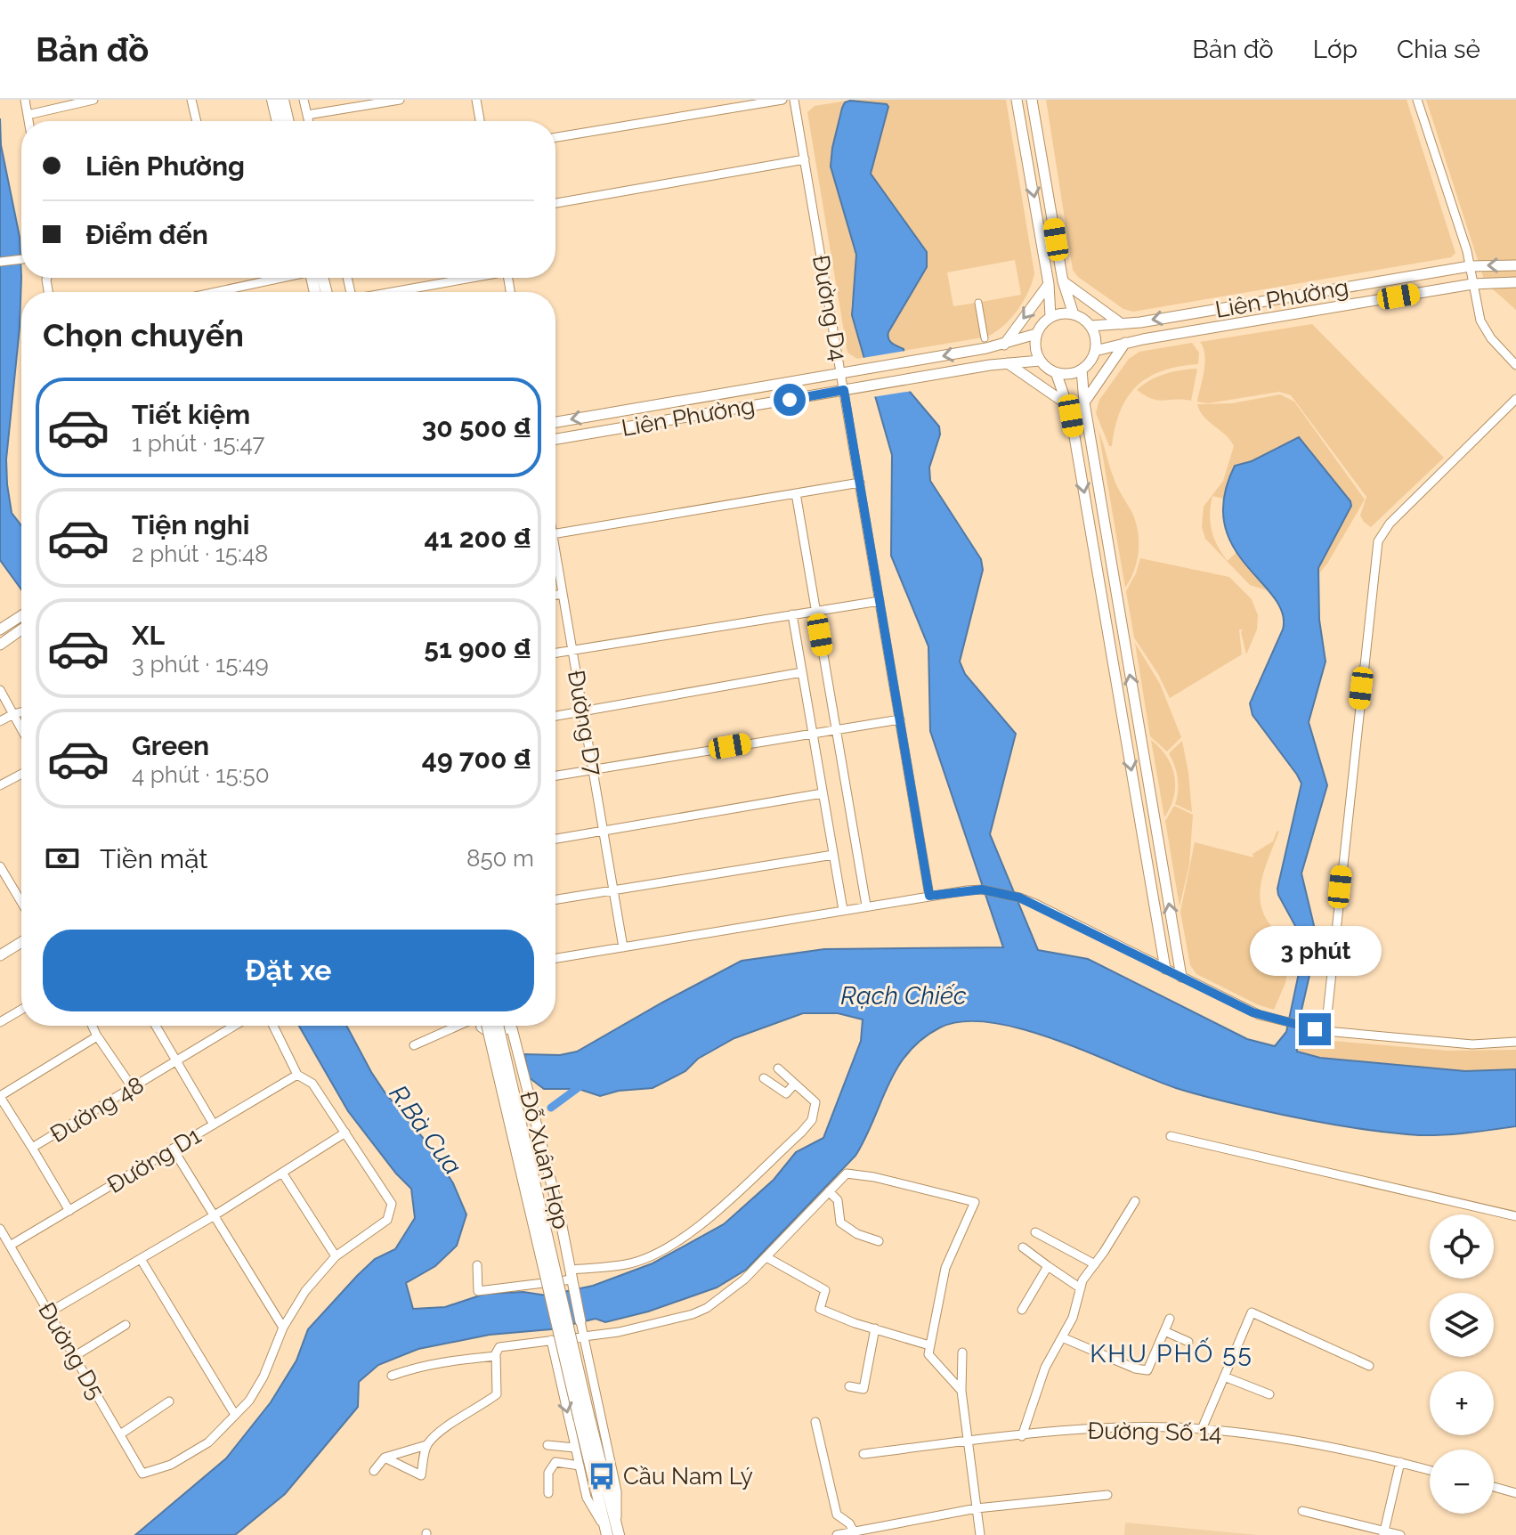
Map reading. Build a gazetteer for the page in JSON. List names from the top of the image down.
{
  "streets": {
    "street": [
      "Liên Phường",
      "Đường D4",
      "Đường D7",
      "Đường 48",
      "Đường D1",
      "Đỗ Xuân Hợp",
      "Đường D5",
      "Đường Số 14"
    ]
  },
  "crossings": [
    ["Liên Phường", "Đường D4"],
    ["Đường D1", "Đường D5"]
  ],
  "districts": ["KHU PHỐ 55"],
  "water": ["Rạch Chiếc", "R.Bà Cua"],
  "places": {
    "bus stop": ["Cầu Nam Lý"]
  },
  "page": {
    "header": "Bản đồ",
    "nav": ["Bản đồ", "Lớp", "Chia sẻ"],
    "banner": ["Liên Phường", "Điểm đến"],
    "heading": "Chọn chuyến",
    "list": [
      {
        "name": "Tiết kiệm",
        "note": "1 phút · 15:47",
        "value": "30 500 ₫"
      },
      {
        "name": "Tiện nghi",
        "note": "2 phút · 15:48",
        "value": "41 200 ₫"
      },
      {
        "name": "XL",
        "note": "3 phút · 15:49",
        "value": "51 900 ₫"
      },
      {
        "name": "Green",
        "note": "4 phút · 15:50",
        "value": "49 700 ₫"
      }
    ],
    "pay": ["Tiền mặt", "850 m"],
    "buttons": "Đặt xe",
    "bubble": "3 phút",
    "map_buttons": ["+", "−"]
  }
}
